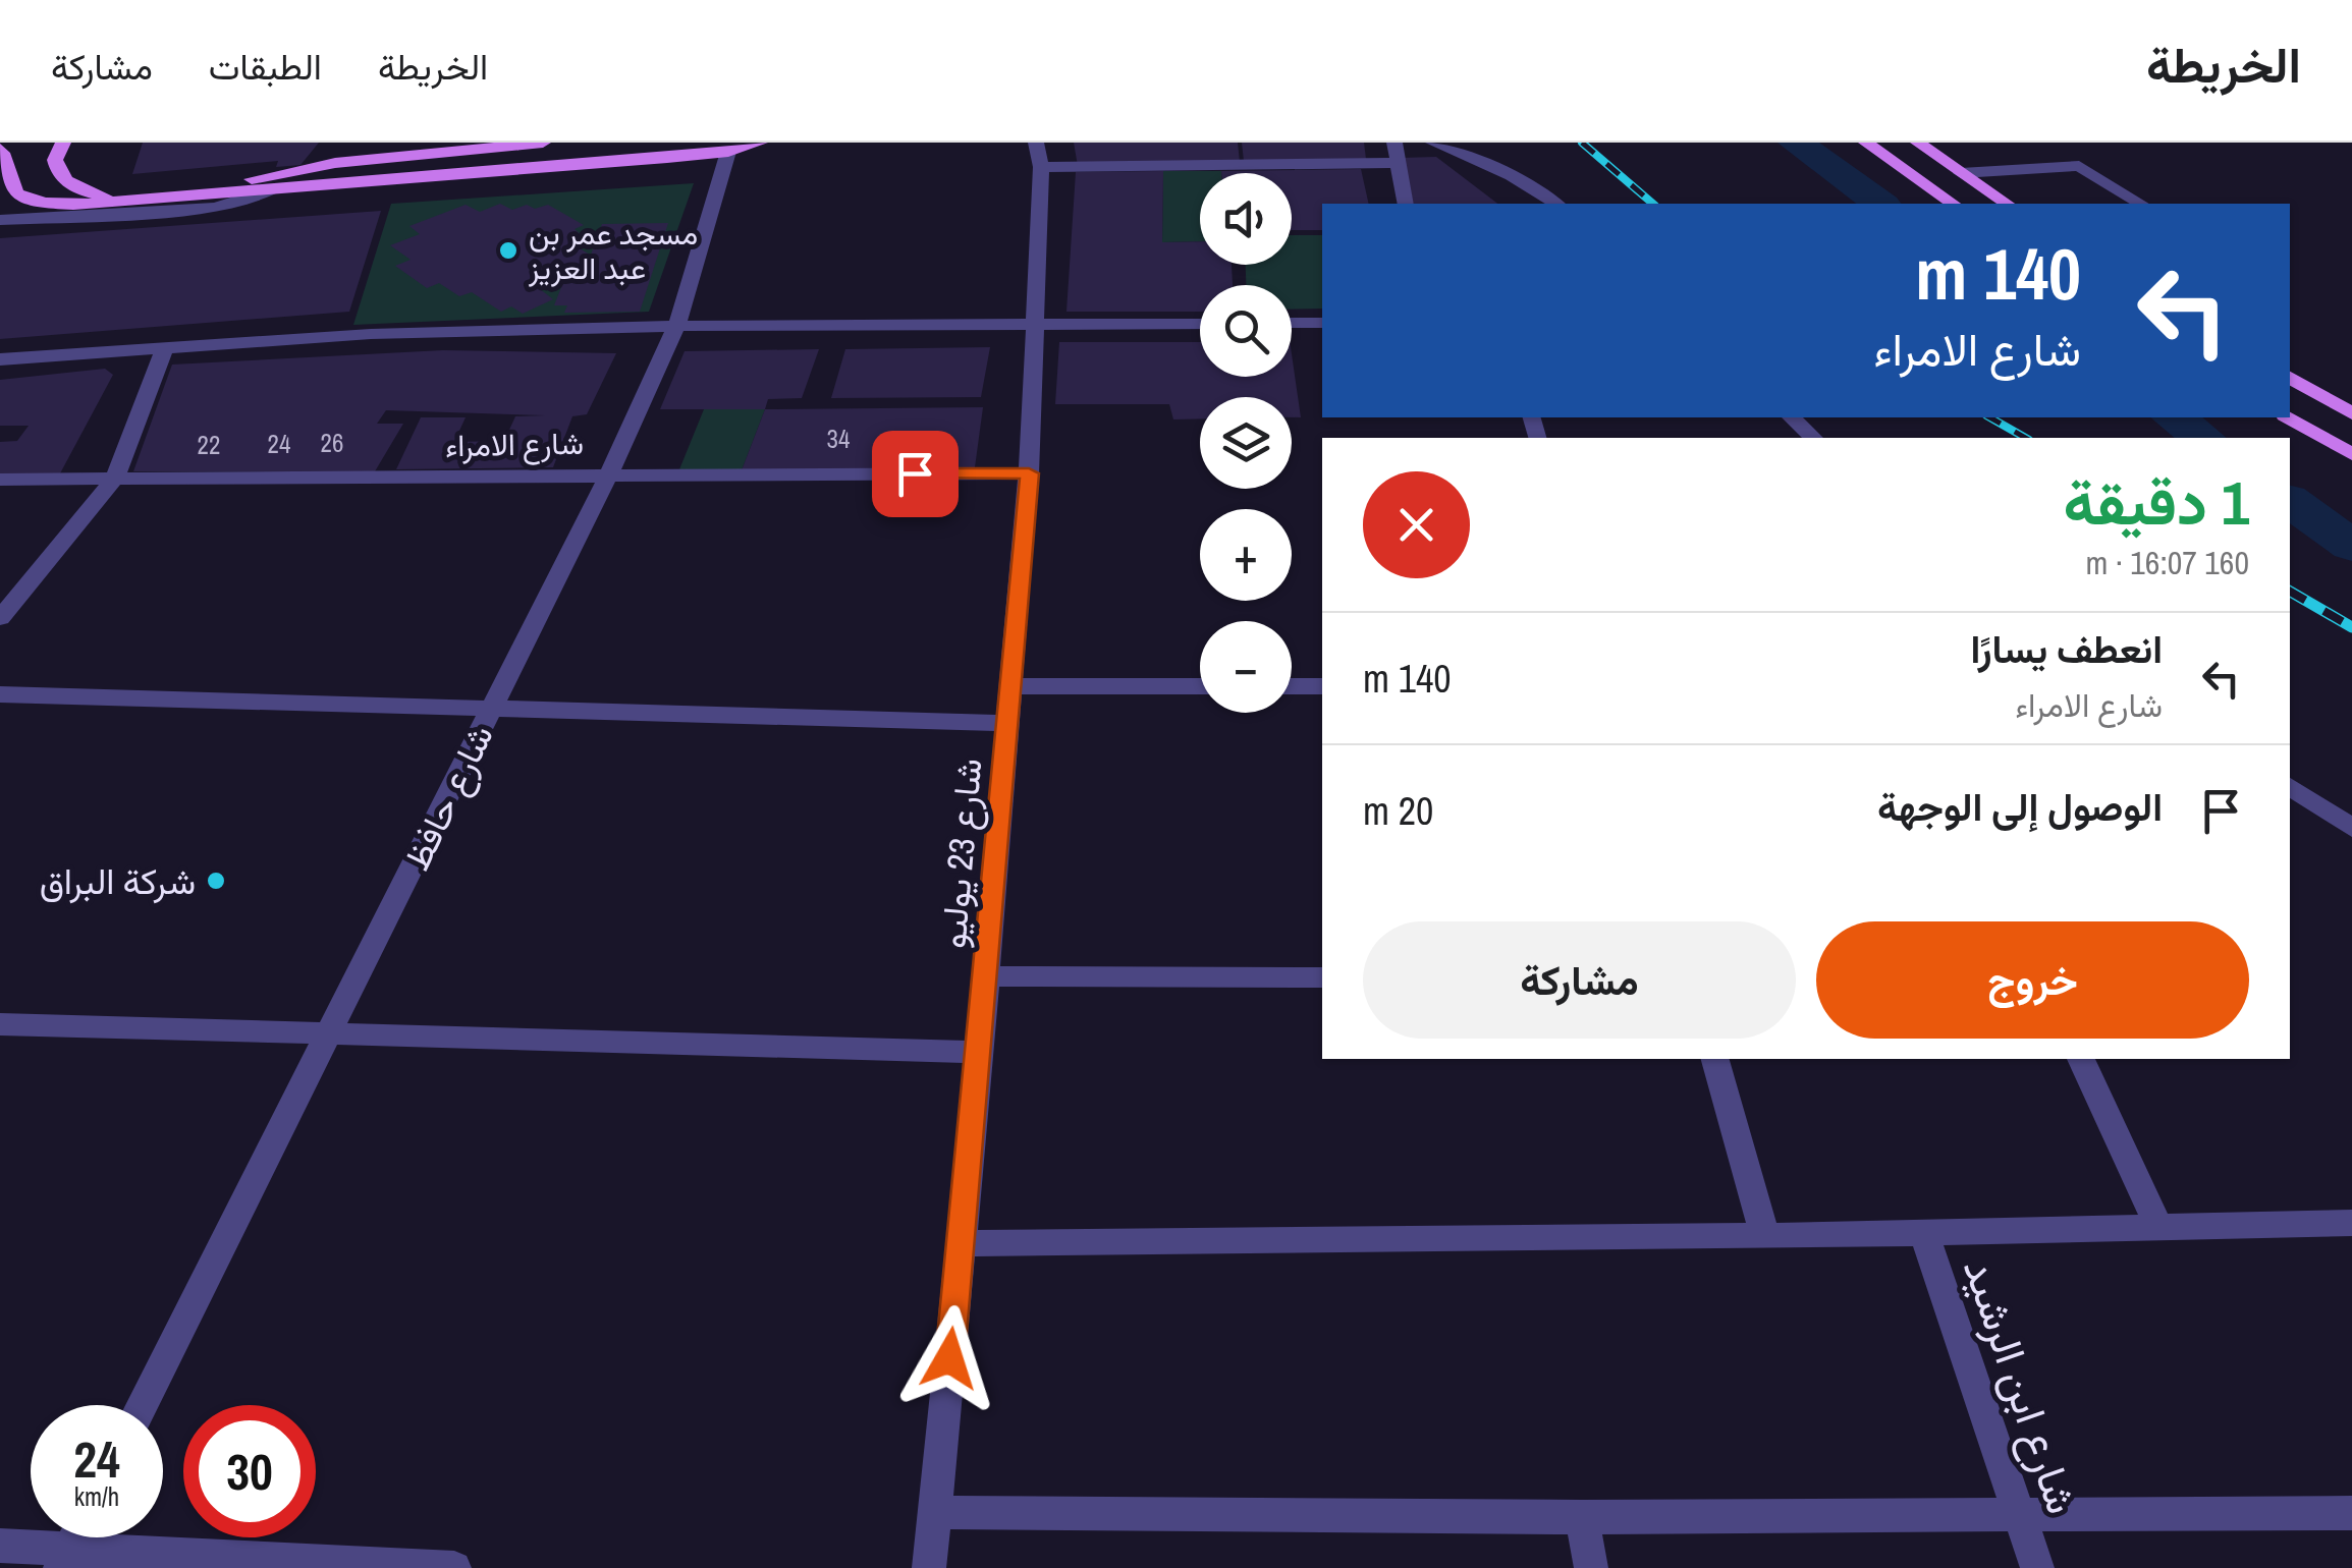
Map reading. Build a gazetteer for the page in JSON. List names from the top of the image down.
{
  "streets": {
    "street": [
      "شارع الامراء",
      "شارع حافظ",
      "شارع 23 يوليو",
      "شارع ابن الرشيد"
    ]
  },
  "crossings": [
    ["شارع الامراء", "شارع حافظ"],
    ["شارع الامراء", "شارع 23 يوليو"]
  ],
  "places": ["مسجد عمر بن عبد العزيز", "شركة البراق"],
  "house_numbers": [
    "34",
    "26",
    "24",
    "22"
  ],
  "page": {
    "header": "الخريطة",
    "nav": ["الخريطة", "الطبقات", "مشاركة"],
    "map_buttons": ["+", "−"],
    "turn": ["140 m", "شارع الامراء"],
    "heading": ["1 دقيقة", "160 m · 16:07"],
    "list": [
      {
        "name": "انعطف يسارًا",
        "note": "شارع الامراء",
        "value": "140 m"
      },
      {
        "name": "الوصول إلى الوجهة",
        "value": "20 m"
      }
    ],
    "buttons": ["خروج", "مشاركة"],
    "speed": "24 km/h",
    "limit": "30"
  }
}
